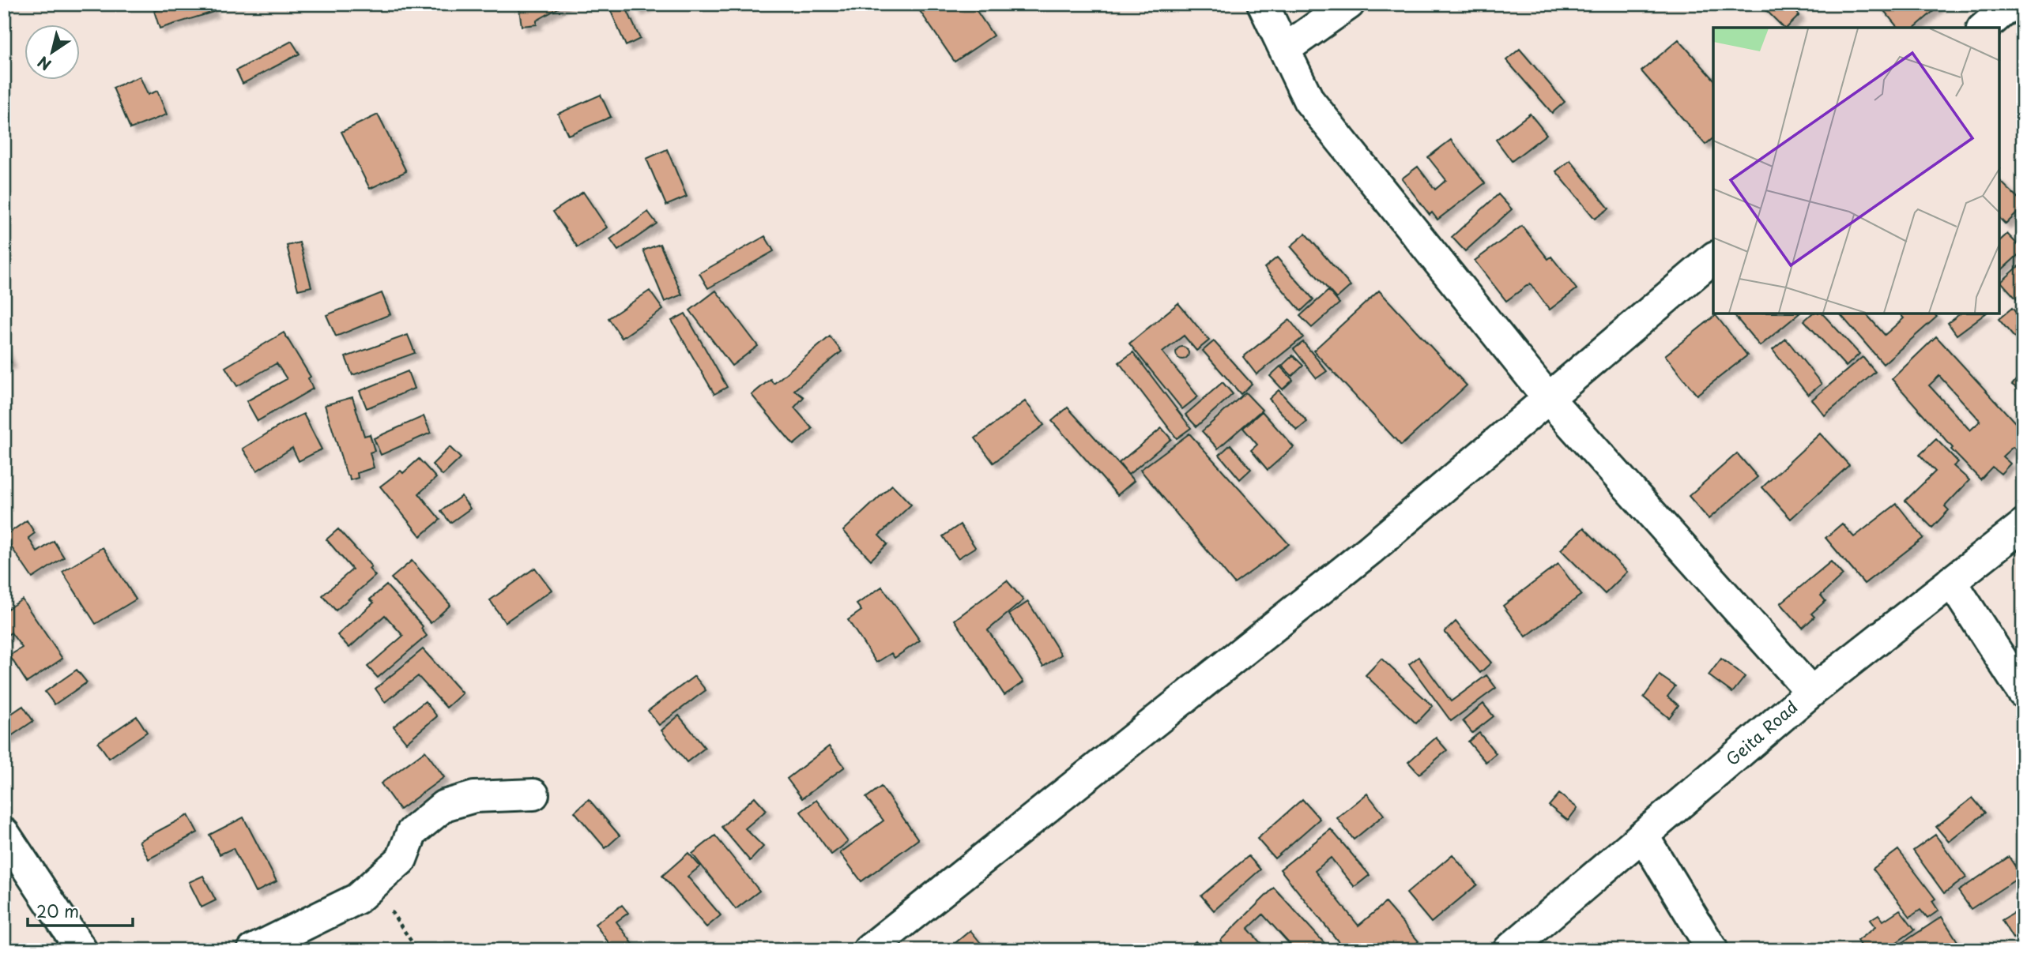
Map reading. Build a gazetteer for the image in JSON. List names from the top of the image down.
{
  "streets": {
    "street": ["Geita Road"]
  },
  "scale_bar": "20 m",
  "north": "bottom left"
}
